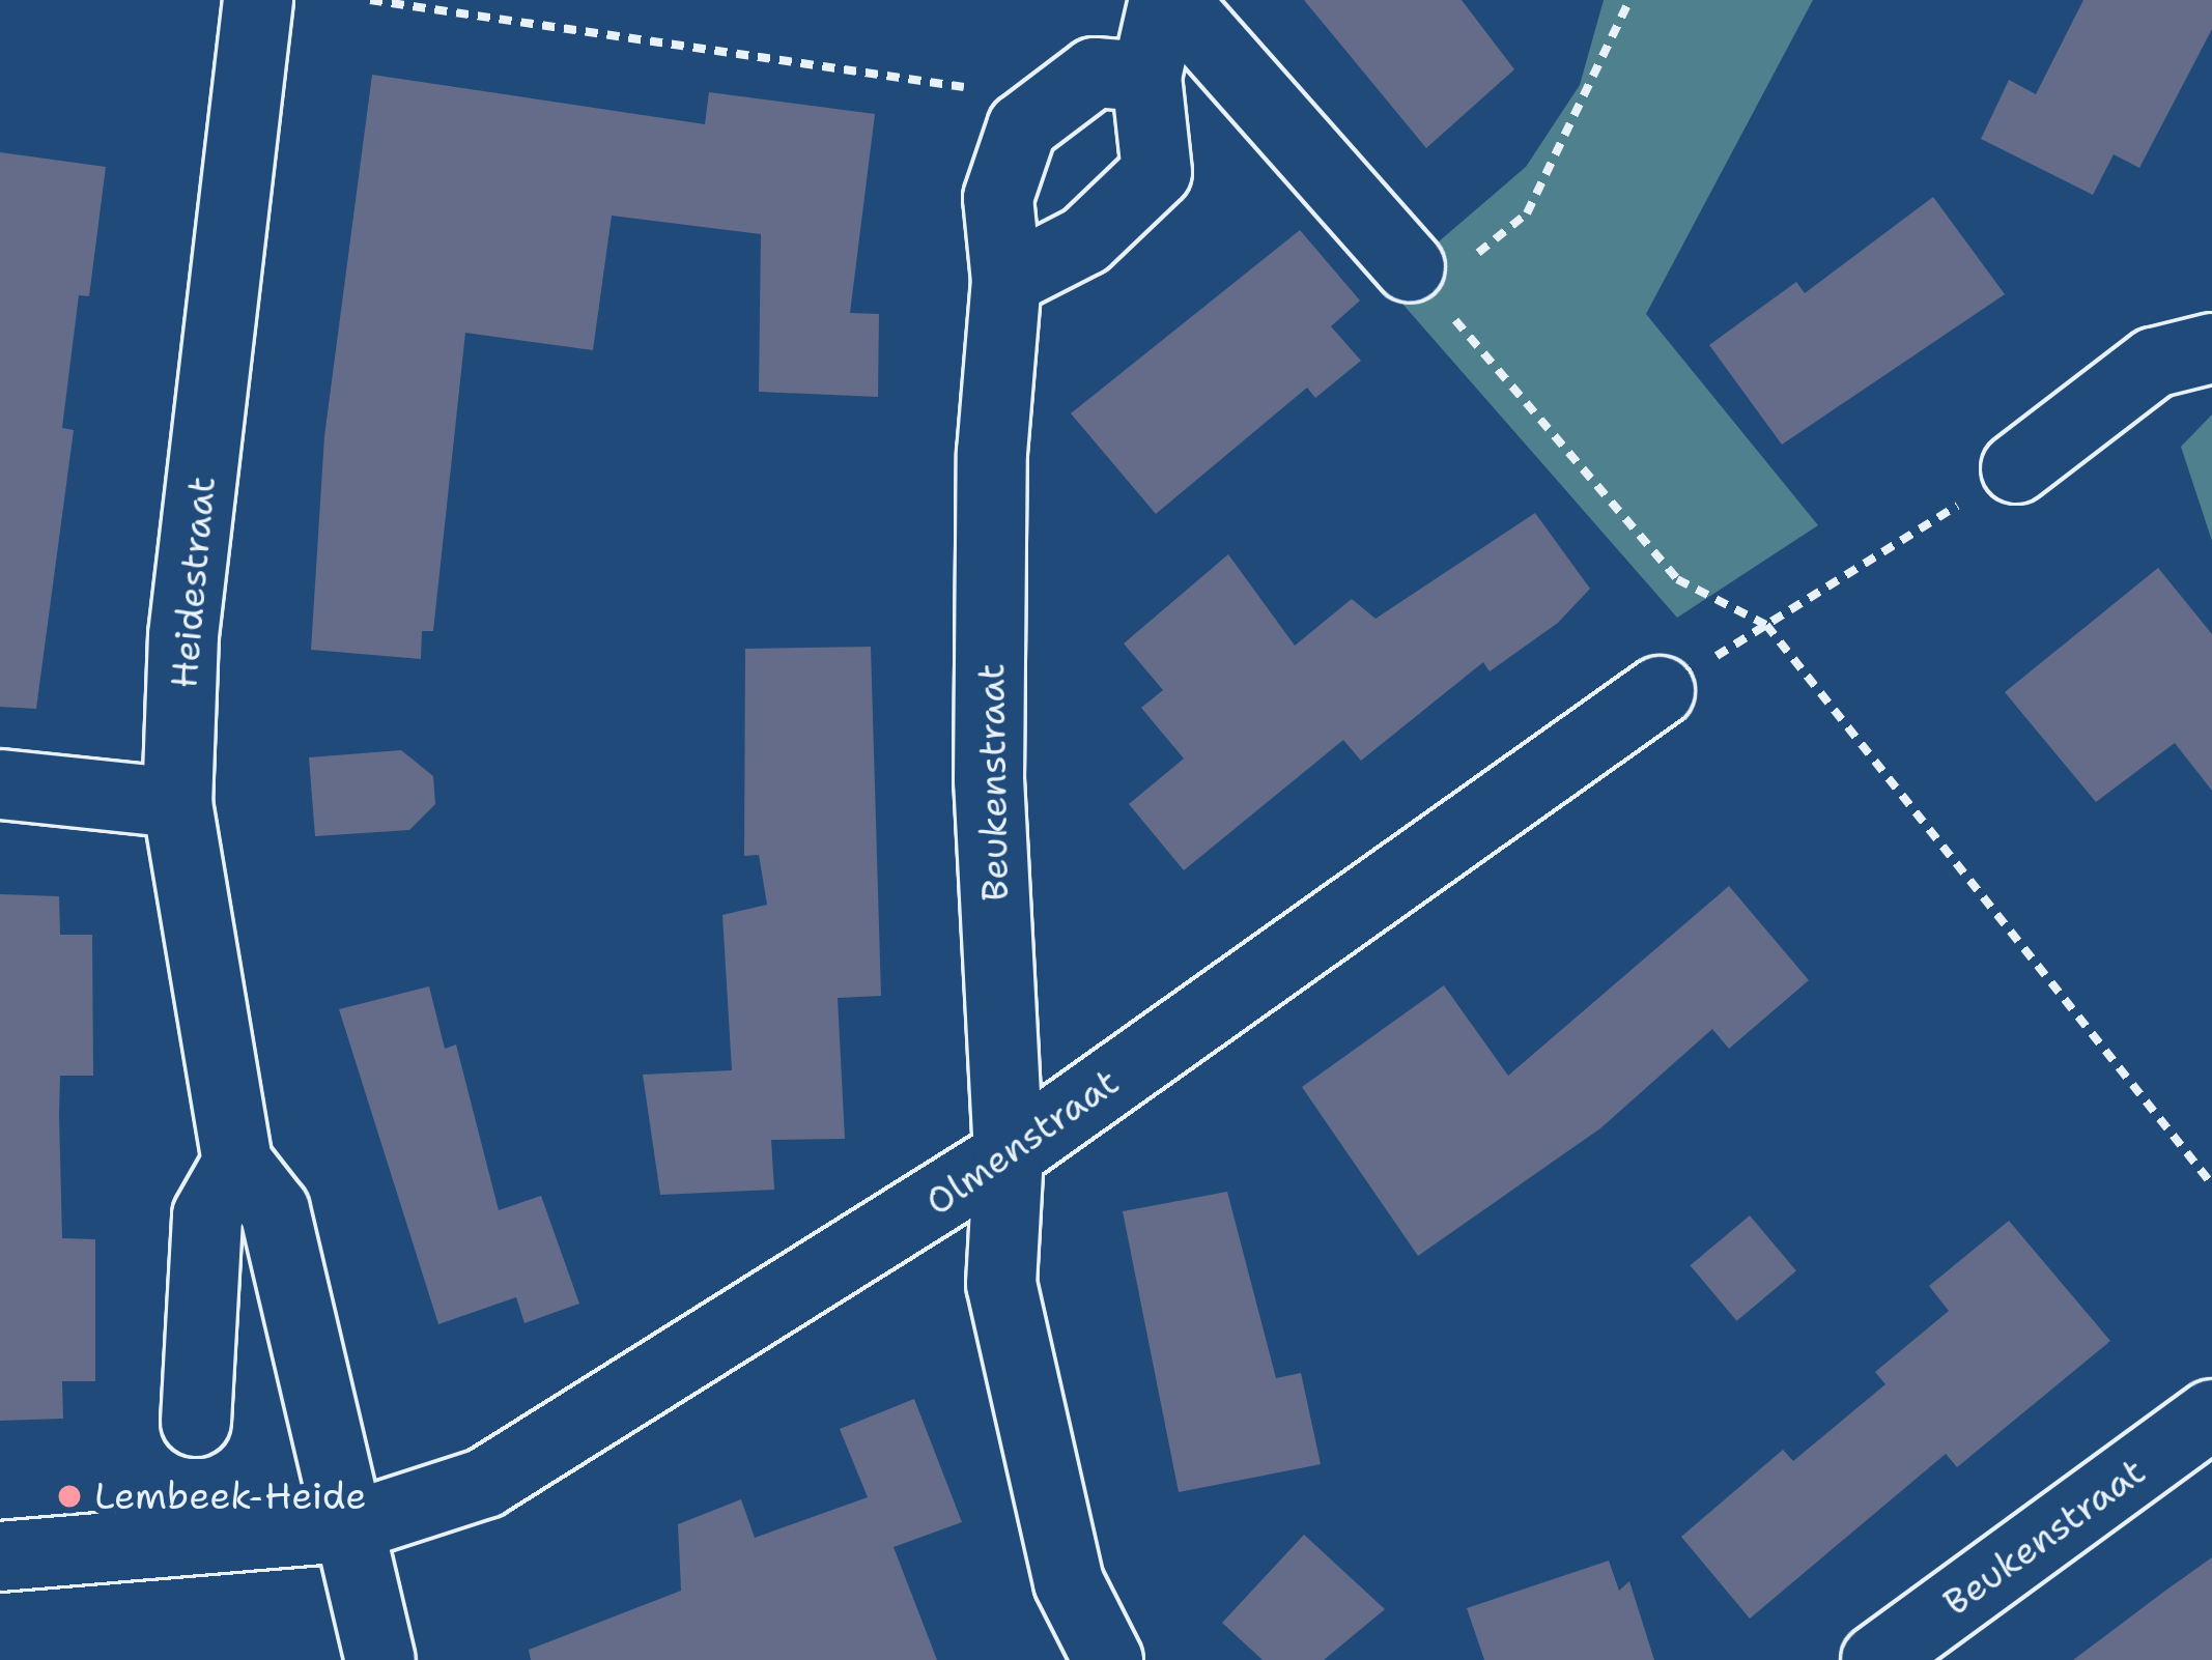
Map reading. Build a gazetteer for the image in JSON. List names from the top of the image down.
{
  "streets": {
    "street": ["Heidestraat", "Beukenstraat", "Olmenstraat"]
  },
  "crossings": [
    ["Heidestraat", "Olmenstraat"],
    ["Beukenstraat", "Olmenstraat"]
  ],
  "places": ["Lembeek Heide"]
}
